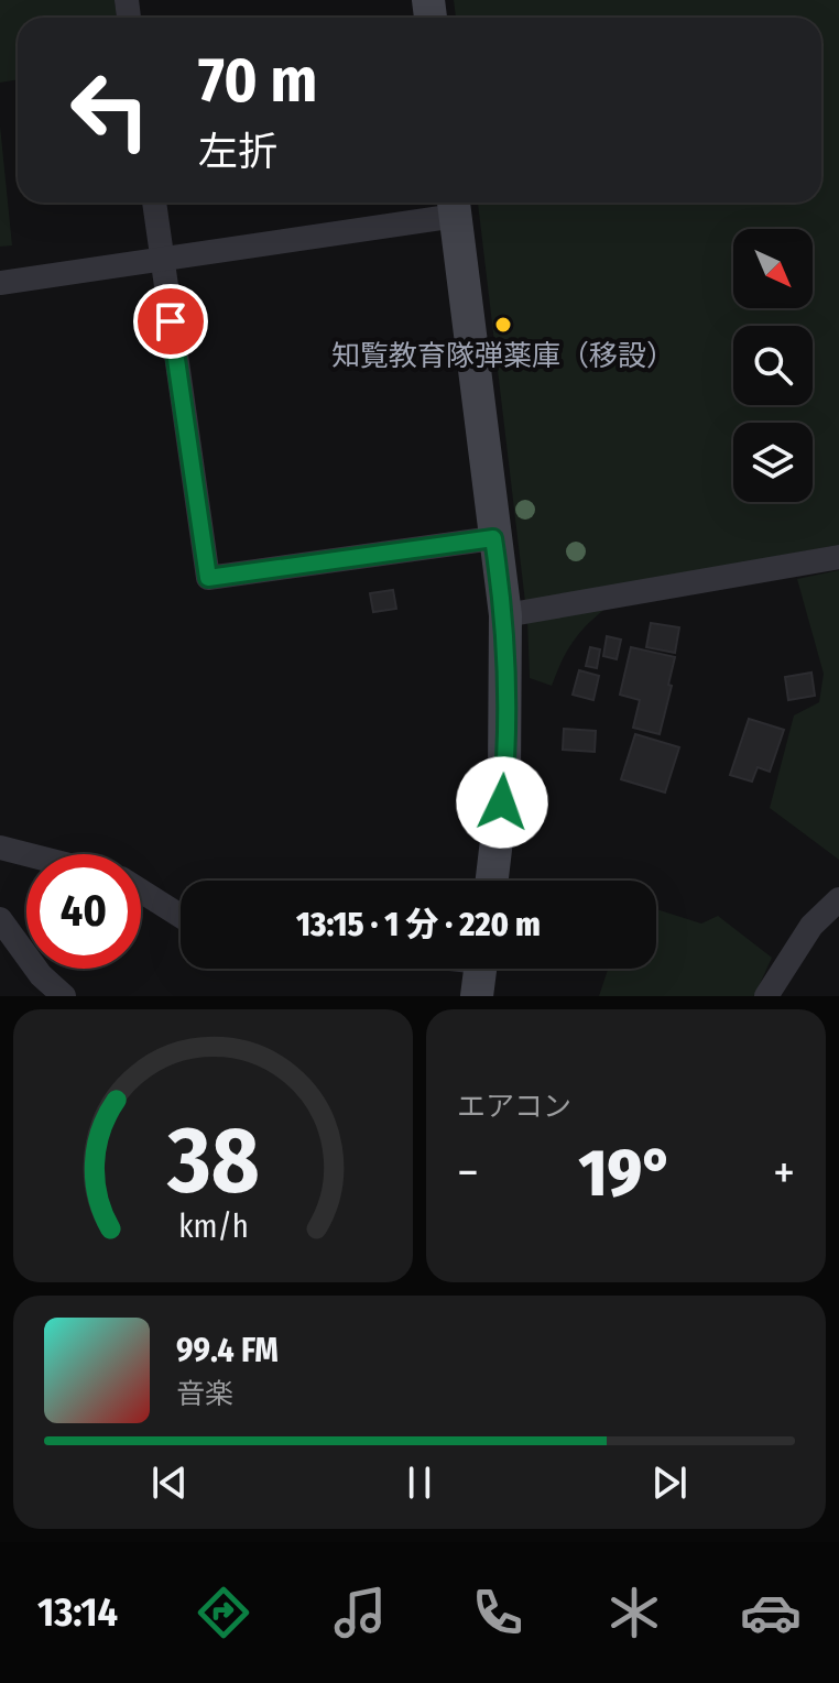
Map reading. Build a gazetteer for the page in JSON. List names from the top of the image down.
{
  "places": ["知覧教育隊弾薬庫（移設）"],
  "north": "bottom right",
  "page": {
    "turn": ["70 m", "左折"],
    "limit": "40",
    "trip": "13:15 · 1 分 · 220 m",
    "tile": "エアコン",
    "heat": ["−", "19°", "+"],
    "song": ["99.4 FM", "音楽"],
    "tabs": "13:14",
    "gauge": ["38", "km/h"]
  }
}
